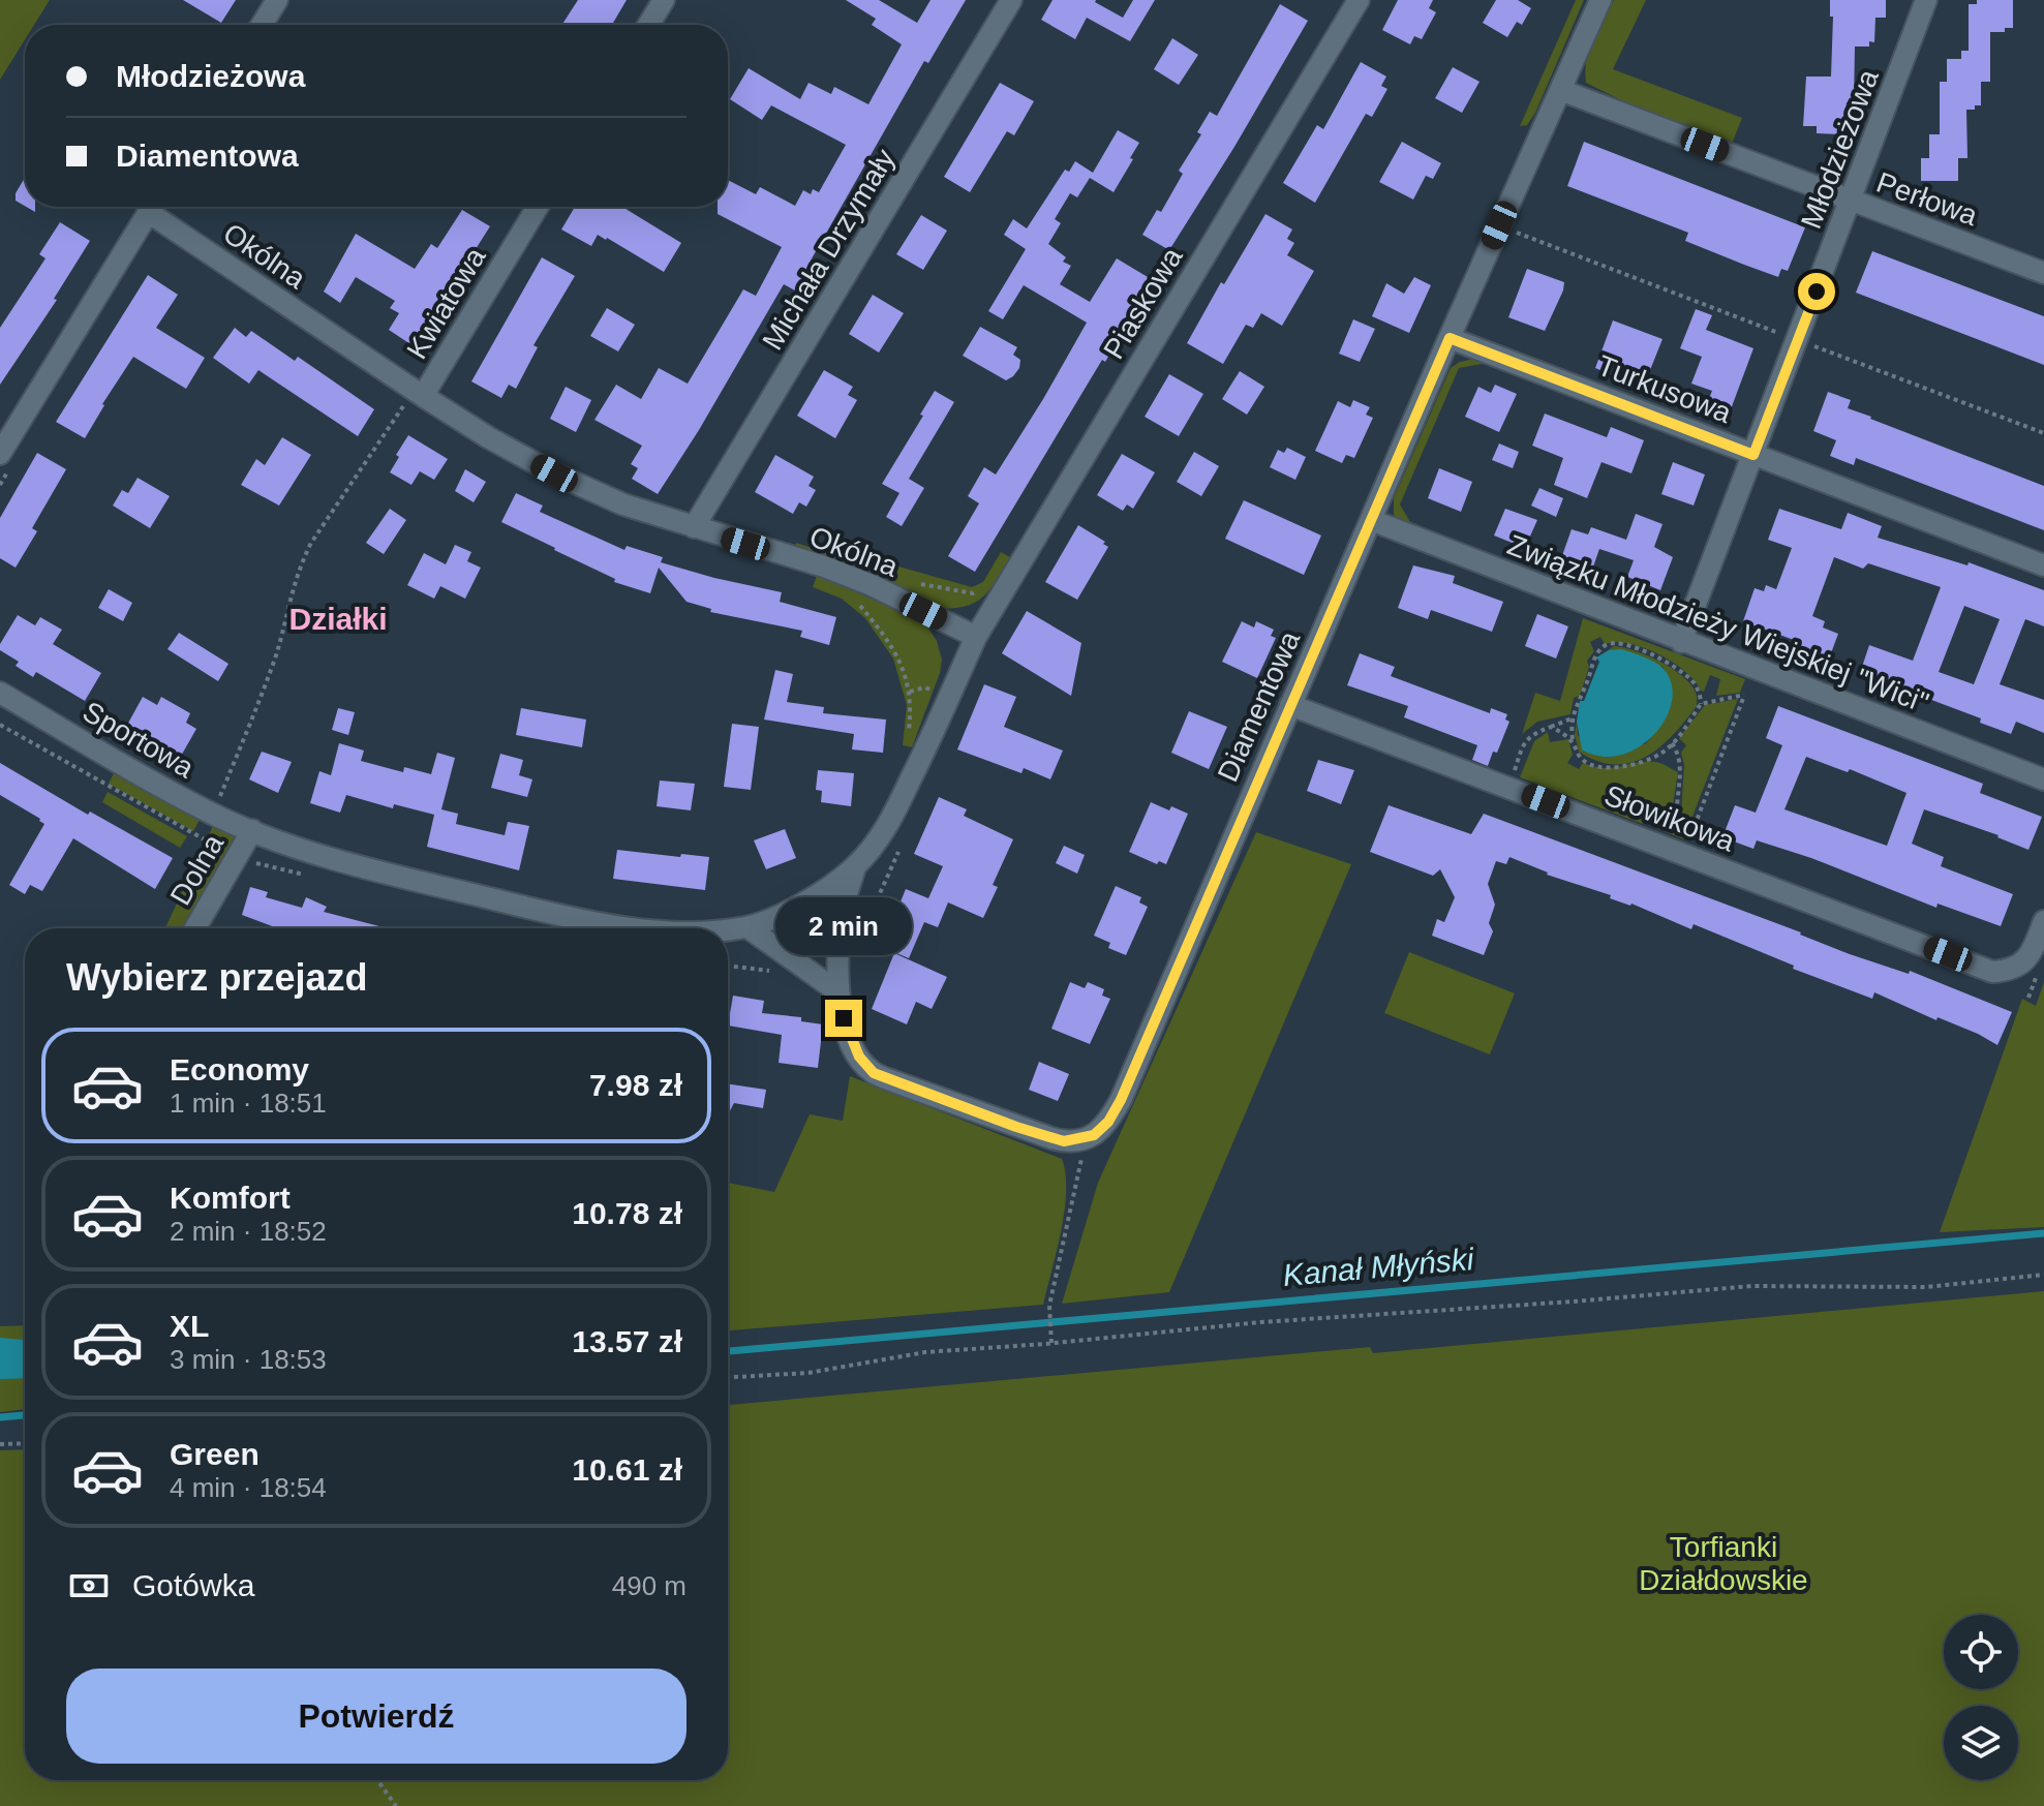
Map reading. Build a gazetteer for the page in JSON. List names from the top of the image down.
{
  "streets": {
    "street": [
      "Młodzieżowa",
      "Perłowa",
      "Michała Drzymały",
      "Okólna",
      "Kwiatowa",
      "Piaskowa",
      "Turkusowa",
      "Związku Młodzieży Wiejskiej \"Wici\"",
      "Diamentowa",
      "Sportowa",
      "Słowikowa",
      "Dolna"
    ]
  },
  "crossings": [
    ["Młodzieżowa", "Perłowa"],
    ["Młodzieżowa", "Turkusowa"],
    ["Młodzieżowa", "Związku Młodzieży Wiejskiej \"Wici\""],
    ["Perłowa", "Diamentowa"],
    ["Michała Drzymały", "Okólna"],
    ["Okólna", "Kwiatowa"],
    ["Okólna", "Piaskowa"],
    ["Turkusowa", "Diamentowa"],
    ["Związku Młodzieży Wiejskiej \"Wici\"", "Diamentowa"],
    ["Diamentowa", "Słowikowa"],
    ["Sportowa", "Dolna"]
  ],
  "districts": ["Działki"],
  "water": ["Kanał Młyński"],
  "parks": ["Torfianki Działdowskie"],
  "page": {
    "banner": ["Młodzieżowa", "Diamentowa"],
    "bubble": "2 min",
    "heading": "Wybierz przejazd",
    "list": [
      {
        "name": "Economy",
        "note": "1 min · 18:51",
        "value": "7.98 zł"
      },
      {
        "name": "Komfort",
        "note": "2 min · 18:52",
        "value": "10.78 zł"
      },
      {
        "name": "XL",
        "note": "3 min · 18:53",
        "value": "13.57 zł"
      },
      {
        "name": "Green",
        "note": "4 min · 18:54",
        "value": "10.61 zł"
      }
    ],
    "pay": ["Gotówka", "490 m"],
    "buttons": "Potwierdź"
  }
}
